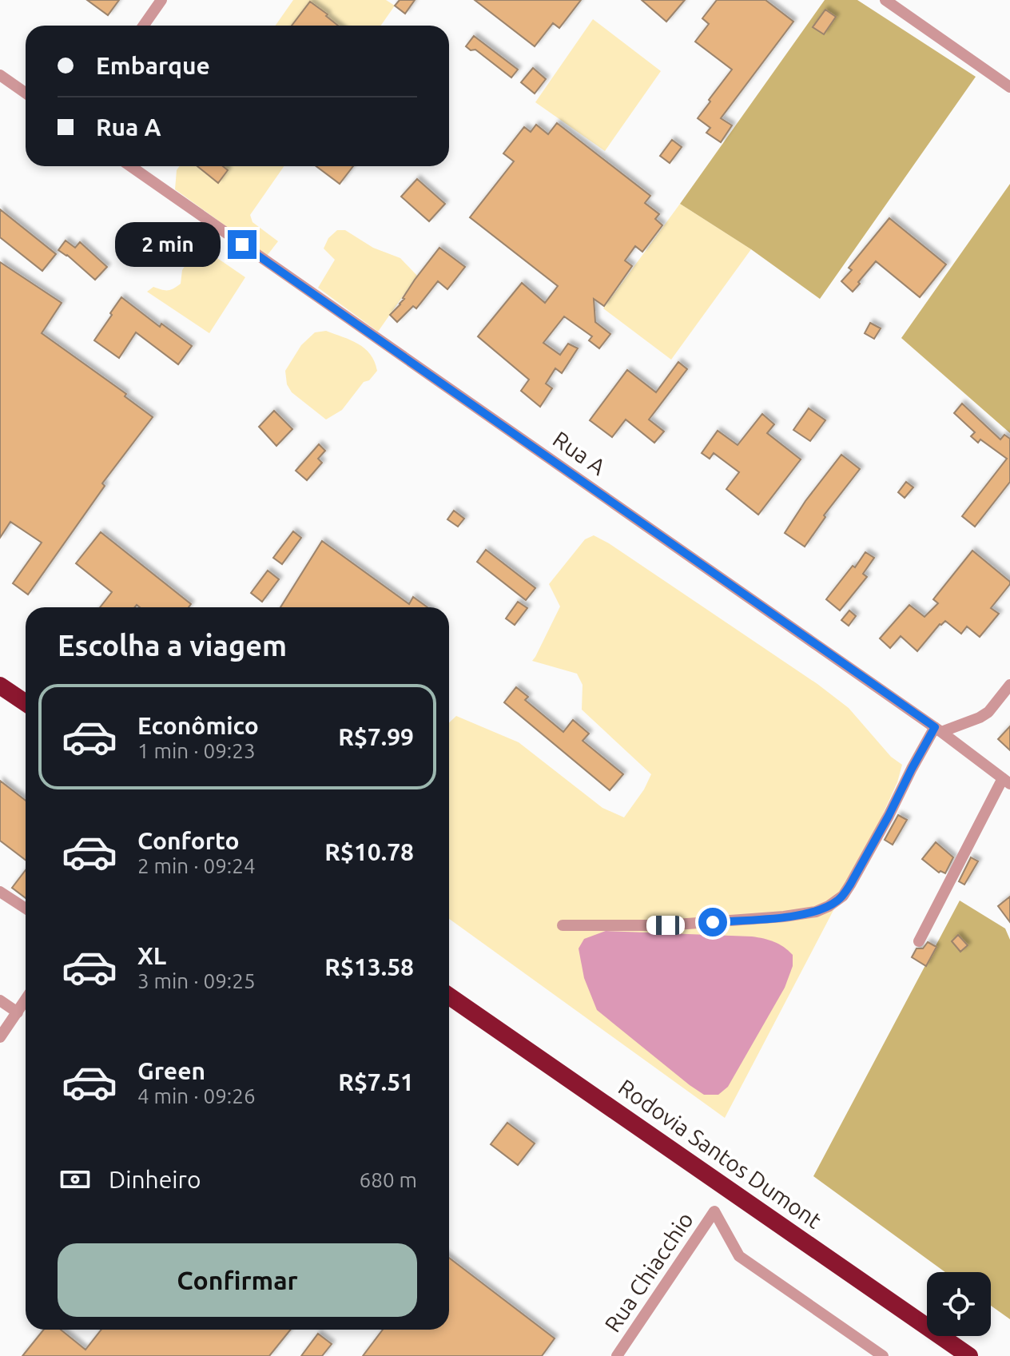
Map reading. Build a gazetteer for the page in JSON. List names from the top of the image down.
{
  "streets": {
    "highway": ["Rodovia Santos Dumont"],
    "street": ["Rua A", "Rua Chiacchio"]
  },
  "page": {
    "banner": ["Embarque", "Rua A"],
    "bubble": "2 min",
    "heading": "Escolha a viagem",
    "list": [
      {
        "name": "Econômico",
        "note": "1 min · 09:23",
        "value": "R$7.99"
      },
      {
        "name": "Conforto",
        "note": "2 min · 09:24",
        "value": "R$10.78"
      },
      {
        "name": "XL",
        "note": "3 min · 09:25",
        "value": "R$13.58"
      },
      {
        "name": "Green",
        "note": "4 min · 09:26",
        "value": "R$7.51"
      }
    ],
    "pay": ["Dinheiro", "680 m"],
    "buttons": "Confirmar"
  }
}
